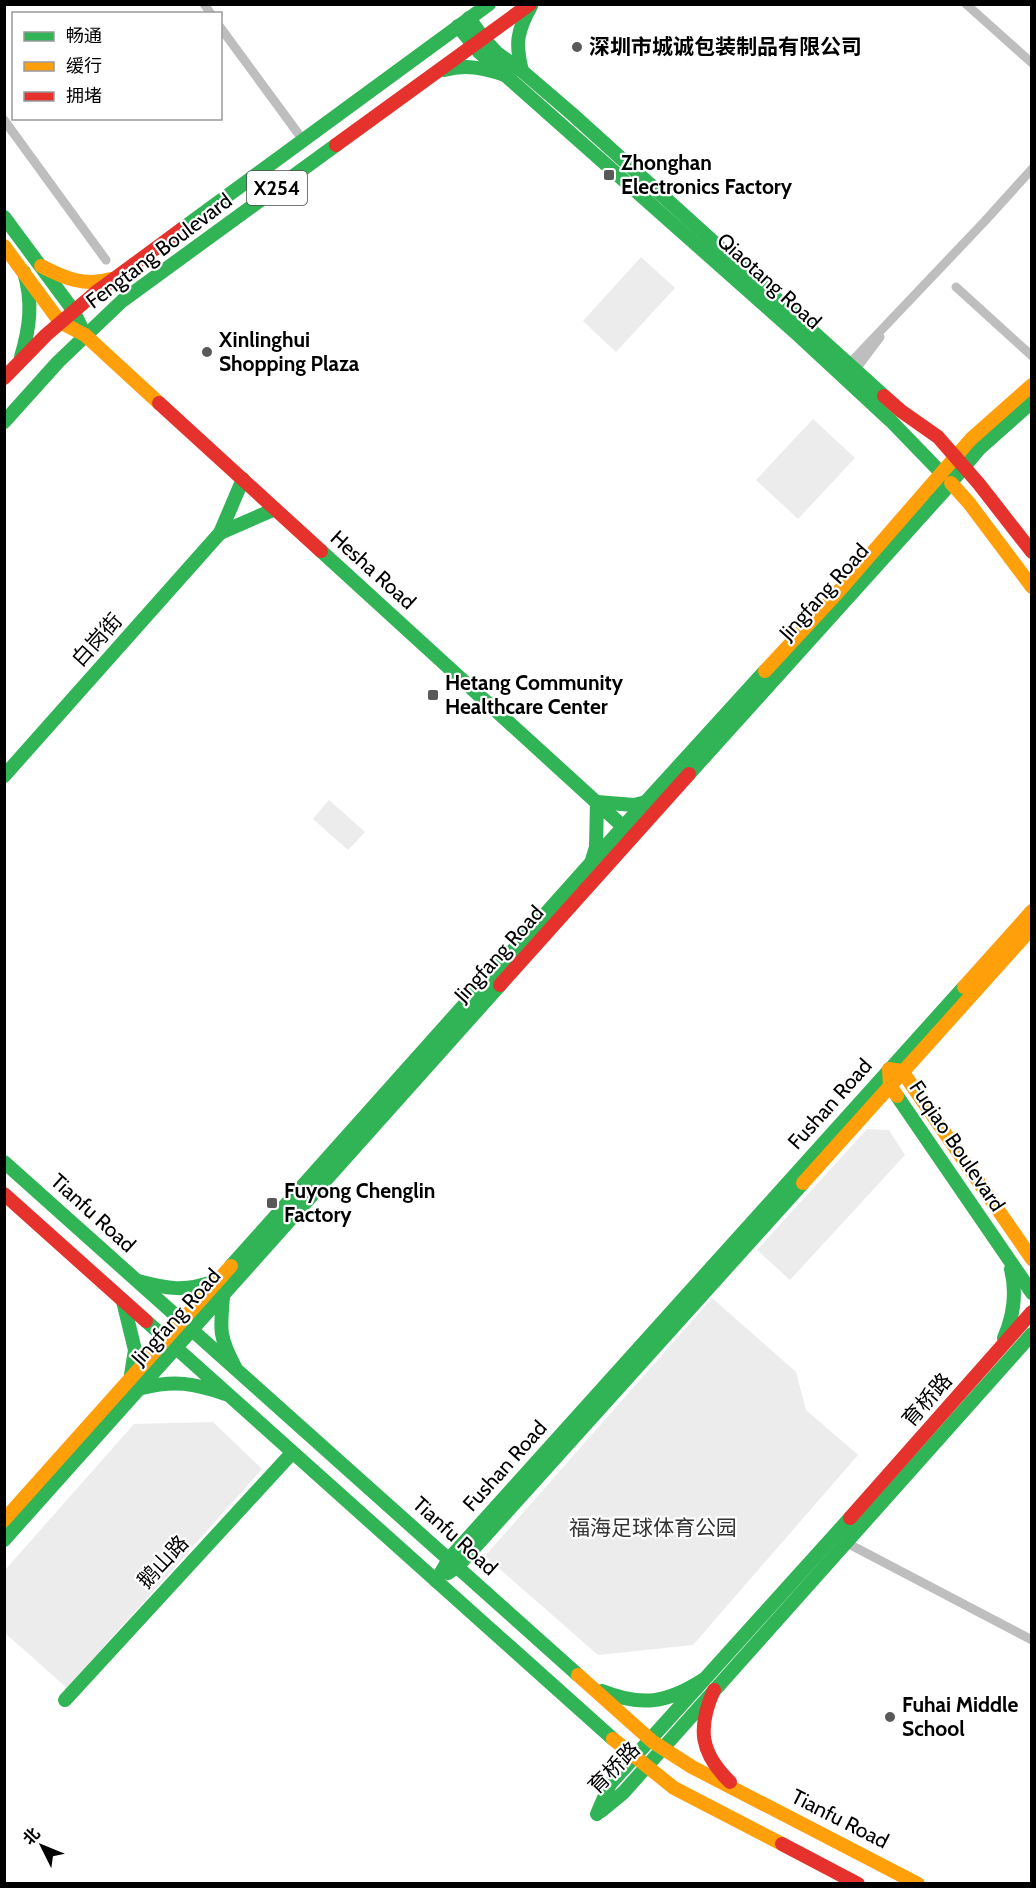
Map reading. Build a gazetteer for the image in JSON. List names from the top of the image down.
{
  "streets": {
    "street": [
      "X254",
      "Fengtang Boulevard",
      "Qiaotang Road",
      "Hesha Road",
      "Jingfang Road",
      "白岗街",
      "Fushan Road",
      "Fuqiao Boulevard",
      "Tianfu Road",
      "育桥路",
      "鹅山路"
    ]
  },
  "crossings": [
    ["X254", "Fengtang Boulevard"],
    ["X254", "Hesha Road"],
    ["Fengtang Boulevard", "Qiaotang Road"],
    ["Fengtang Boulevard", "Hesha Road"],
    ["Qiaotang Road", "Jingfang Road"],
    ["Hesha Road", "Jingfang Road"],
    ["Jingfang Road", "Tianfu Road"],
    ["Fushan Road", "Fuqiao Boulevard"],
    ["Fushan Road", "Tianfu Road"],
    ["Tianfu Road", "育桥路"]
  ],
  "parks": ["福海足球体育公园"],
  "places": {
    "other": ["深圳市城诚包装制品有限公司", "Xinlinghui Shopping Plaza", "Fuhai Middle School"],
    "transit": ["Zhonghan Electronics Factory", "Hetang Community Healthcare Center", "Fuyong Chenglin Factory"]
  },
  "legend": ["畅通", "缓行", "拥堵"],
  "north": "top left"
}
